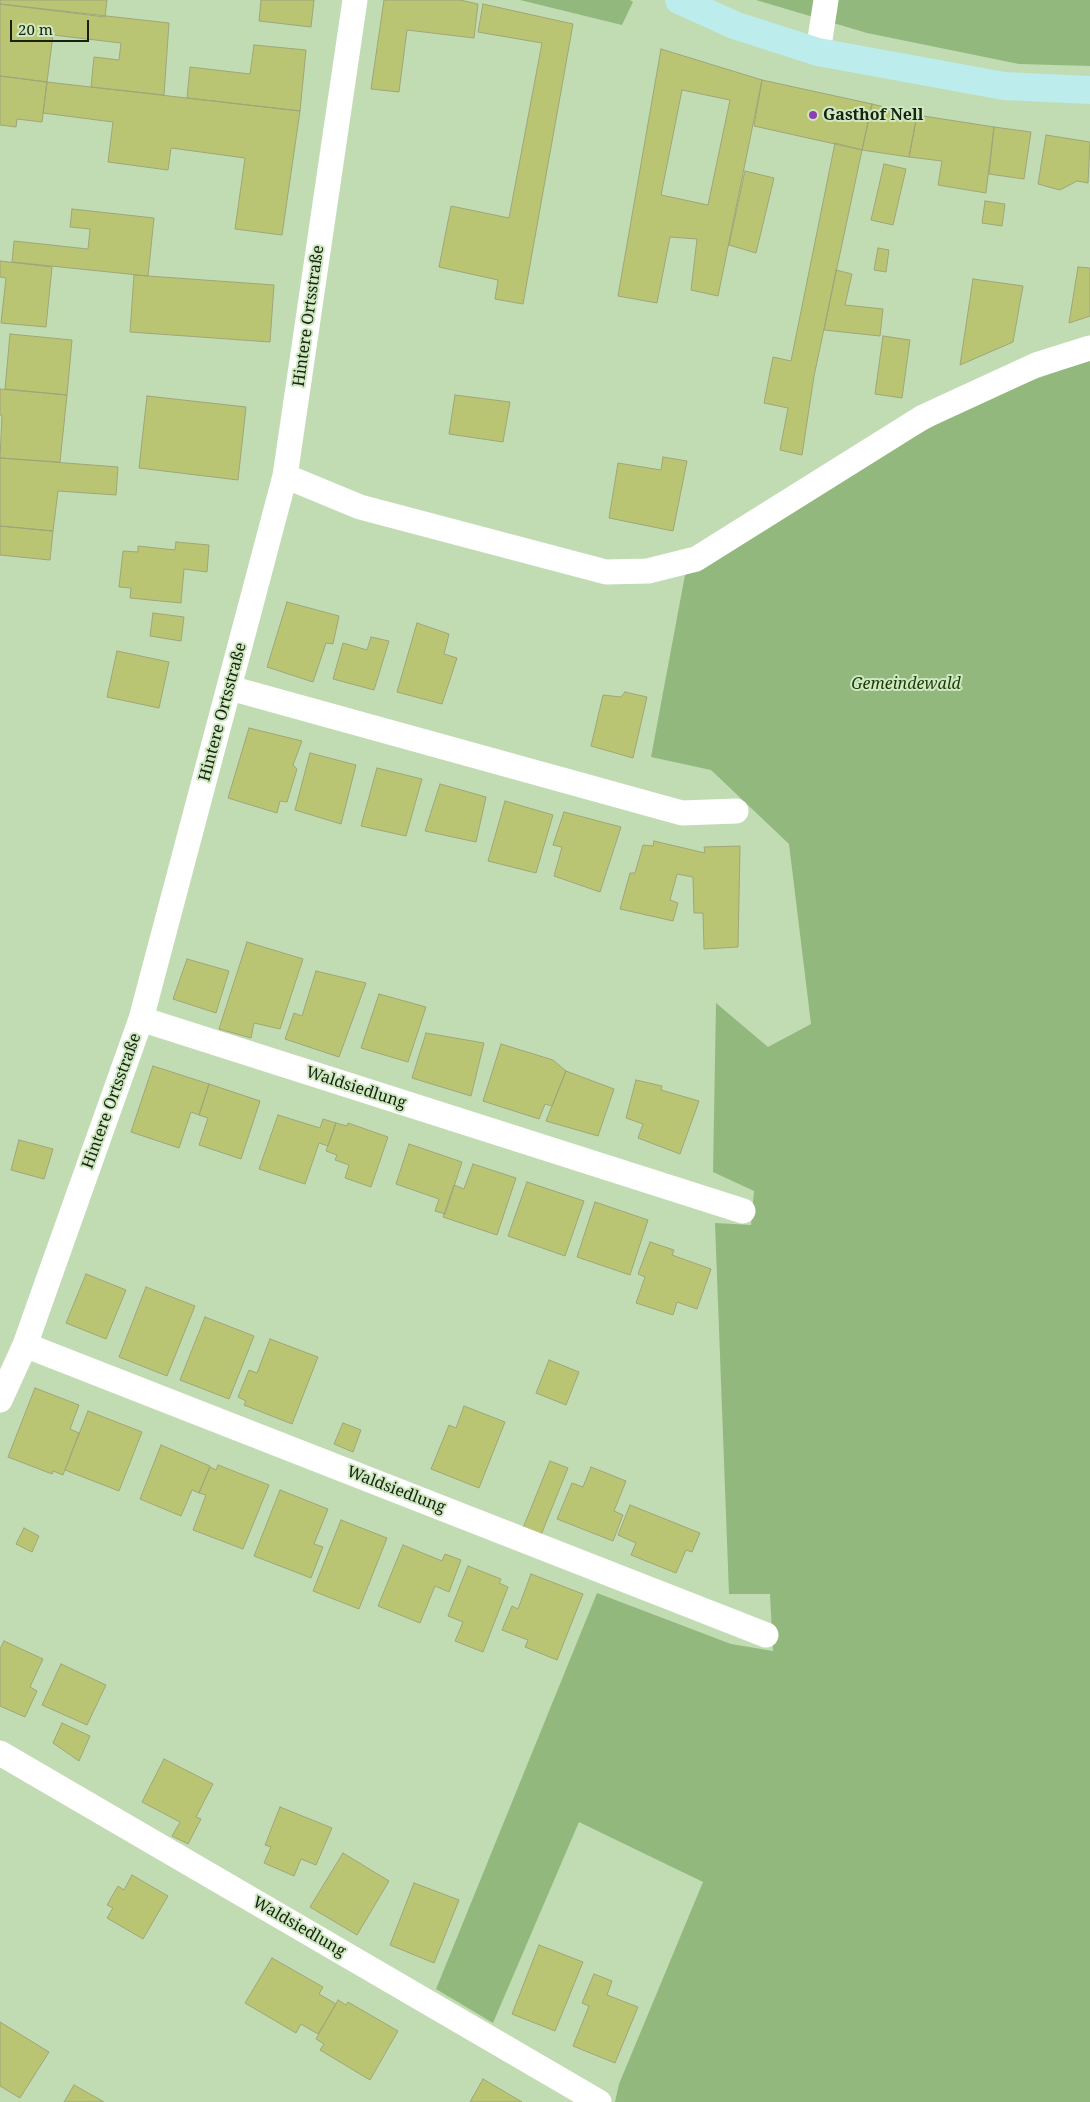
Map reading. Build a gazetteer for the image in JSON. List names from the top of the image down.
{
  "streets": {
    "street": ["Hintere Ortsstraße", "Waldsiedlung"]
  },
  "crossings": [
    ["Hintere Ortsstraße", "Waldsiedlung"]
  ],
  "parks": ["Gemeindewald"],
  "places": ["Gasthof Nell"],
  "scale_bar": "20 m"
}
